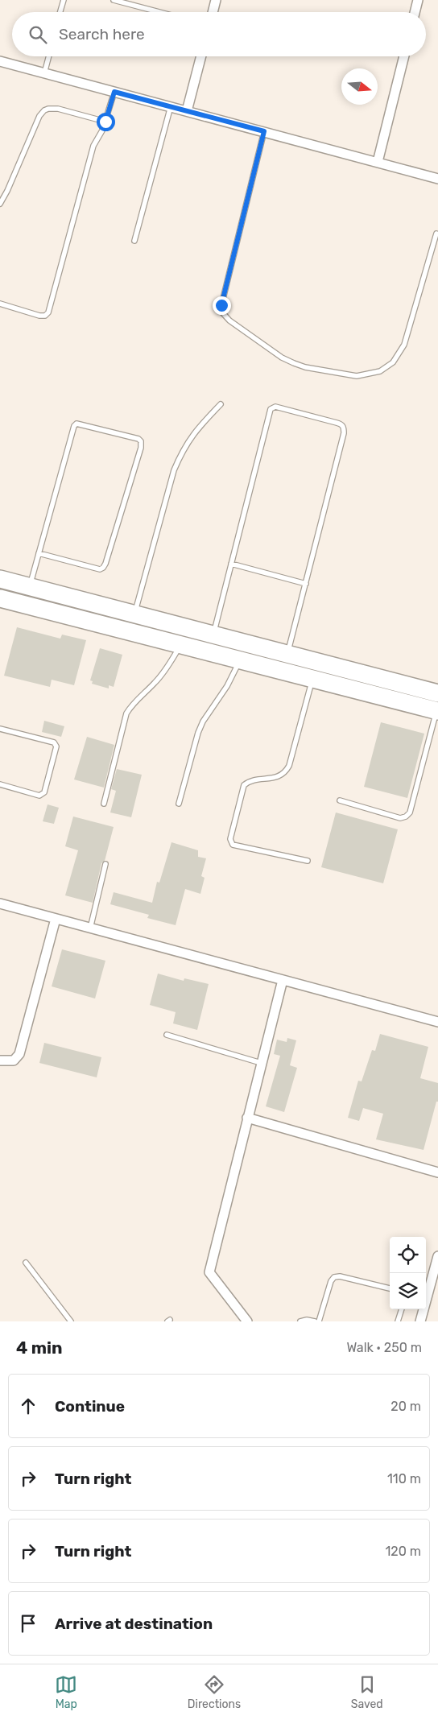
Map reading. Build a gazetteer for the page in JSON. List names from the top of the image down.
{
  "north": "right",
  "page": {
    "search": "Search here",
    "heading": ["4 min", "Walk · 250 m"],
    "list": [
      ["Continue", "20 m"],
      ["Turn right", "110 m"],
      ["Turn right", "120 m"],
      "Arrive at destination"
    ],
    "nav": ["Map", "Directions", "Saved"]
  }
}
